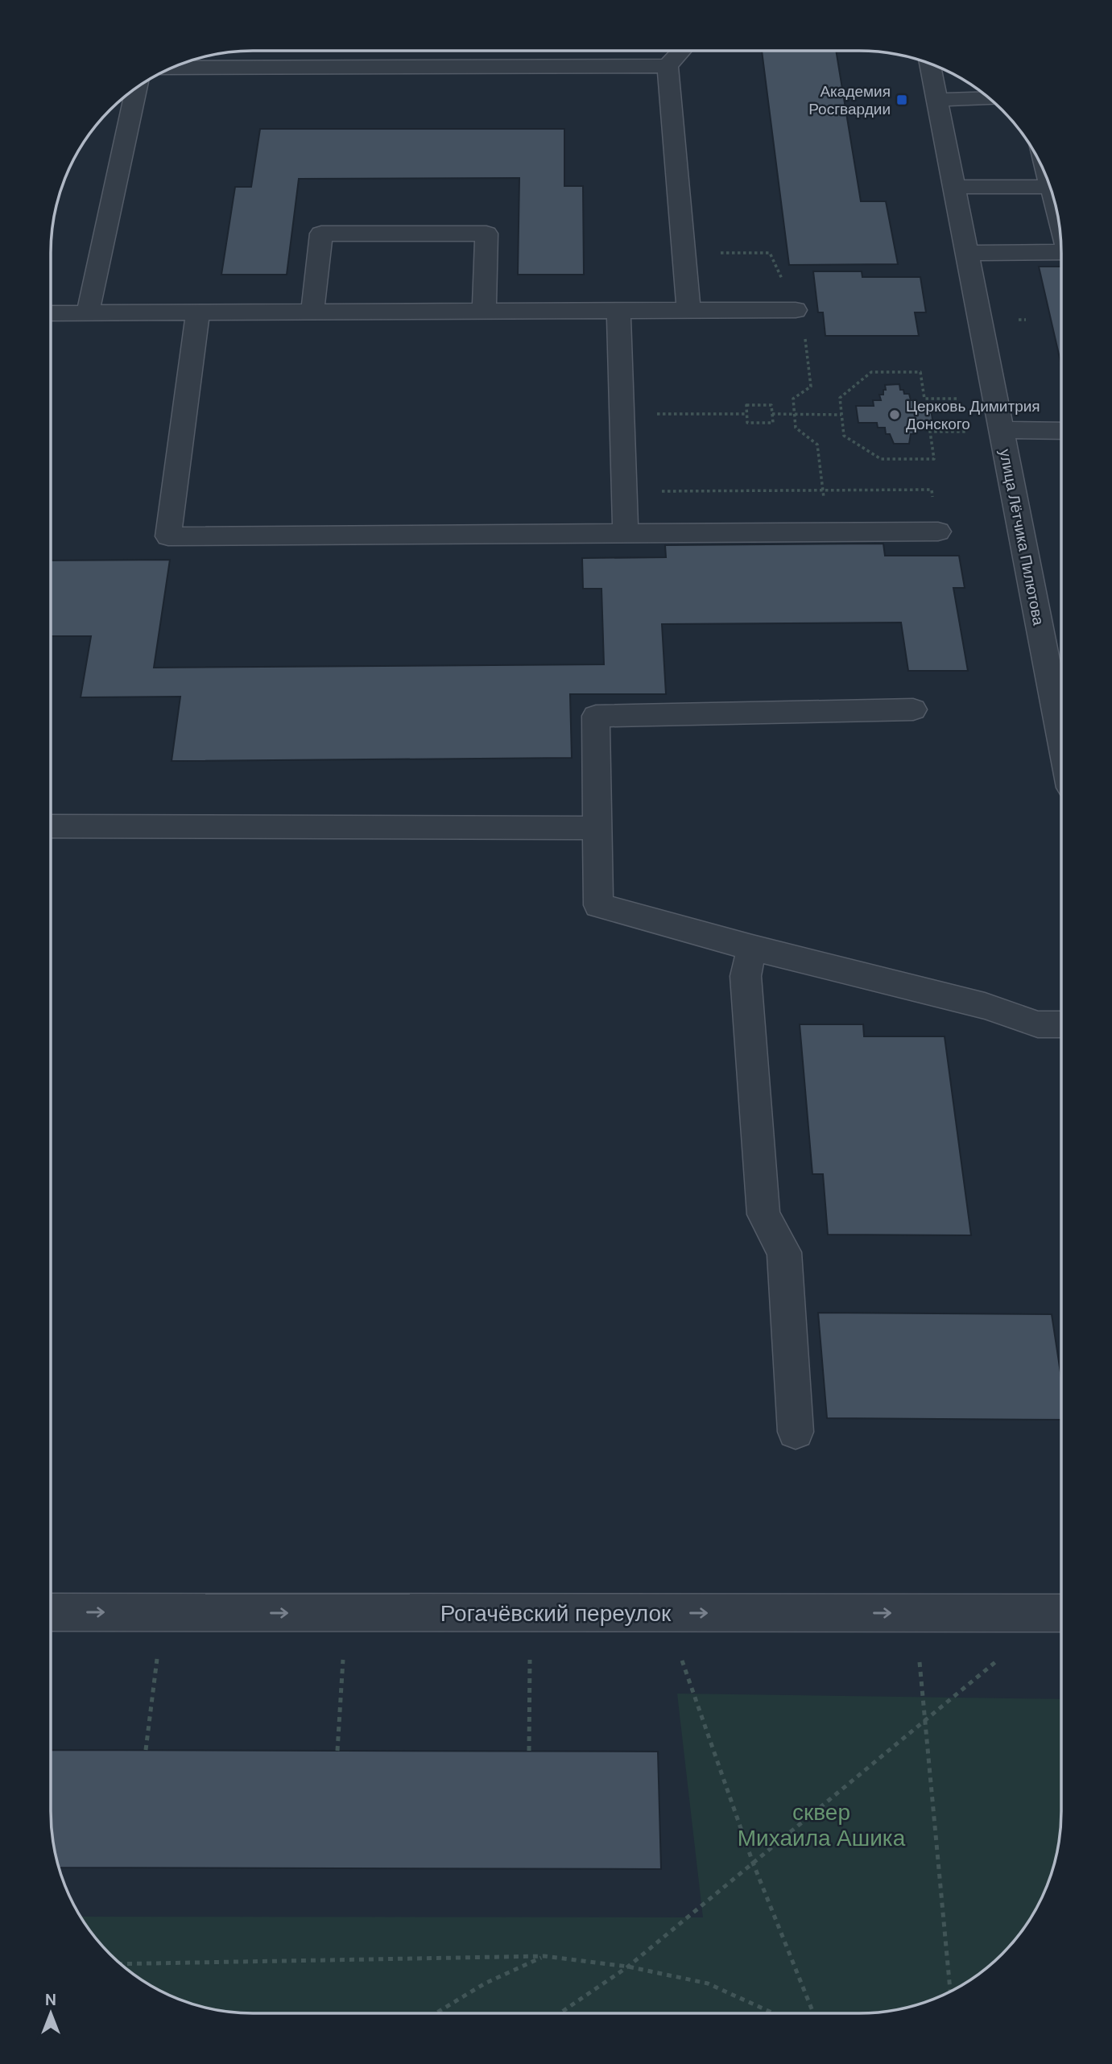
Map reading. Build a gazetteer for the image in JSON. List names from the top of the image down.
{
  "streets": {
    "street": ["улица Лётчика Пилютова", "Рогачёвский переулок"]
  },
  "one_way": ["Рогачёвский переулок"],
  "parks": ["сквер Михаила Ашика"],
  "places": {
    "transit": ["Академия Росгвардии"],
    "other": ["Церковь Димитрия Донского"]
  },
  "north": "top"
}
